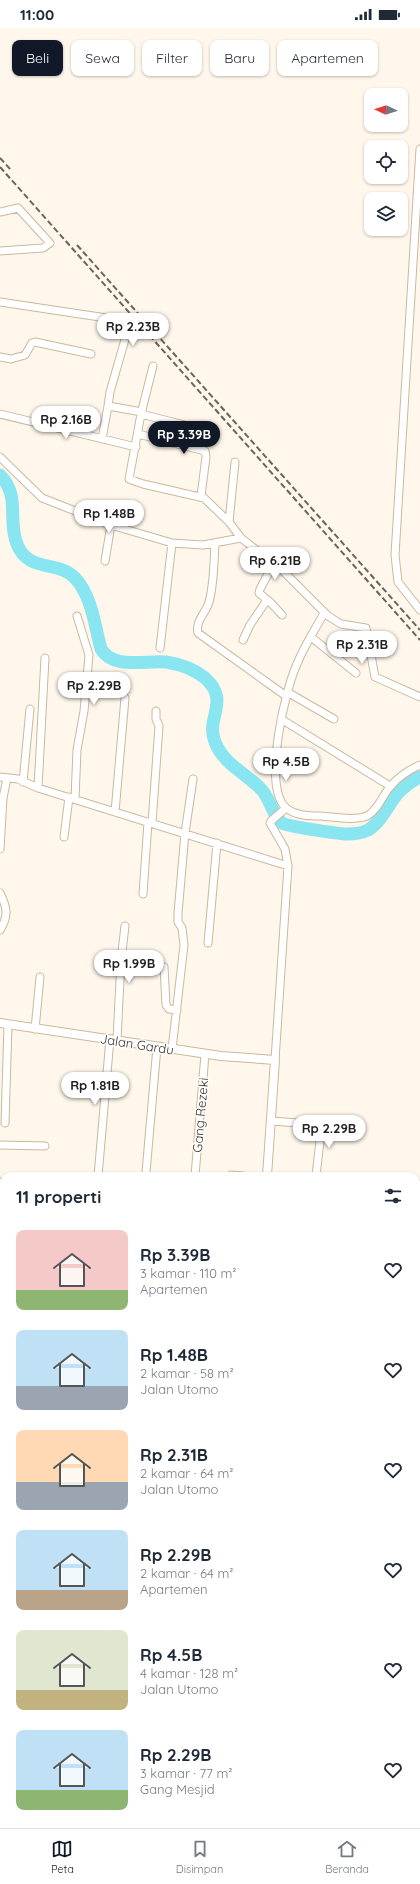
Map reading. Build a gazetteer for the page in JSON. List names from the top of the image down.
{
  "streets": {
    "street": ["Jalan Gardu", "Gang Rezeki"]
  },
  "crossings": [
    ["Jalan Gardu", "Gang Rezeki"]
  ],
  "north": "left",
  "page": {
    "status": "11:00",
    "chip": [
      "Beli",
      "Sewa",
      "Filter",
      "Baru",
      "Apartemen"
    ],
    "price": [
      "Rp 2.23B",
      "Rp 2.16B",
      "Rp 3.39B",
      "Rp 1.48B",
      "Rp 6.21B",
      "Rp 2.31B",
      "Rp 2.29B",
      "Rp 4.5B",
      "Rp 1.99B",
      "Rp 1.81B",
      "Rp 2.29B"
    ],
    "heading": "11 properti",
    "list": [
      {
        "name": "Rp 3.39B",
        "note": "3 kamar · 110 m² · Apartemen"
      },
      {
        "name": "Rp 1.48B",
        "note": "2 kamar · 58 m² · Jalan Utomo"
      },
      {
        "name": "Rp 2.31B",
        "note": "2 kamar · 64 m² · Jalan Utomo"
      },
      {
        "name": "Rp 2.29B",
        "note": "2 kamar · 64 m² · Apartemen"
      },
      {
        "name": "Rp 4.5B",
        "note": "4 kamar · 128 m² · Jalan Utomo"
      },
      {
        "name": "Rp 2.29B",
        "note": "3 kamar · 77 m² · Gang Mesjid"
      }
    ],
    "tabs": ["Peta", "Disimpan", "Beranda"]
  }
}
